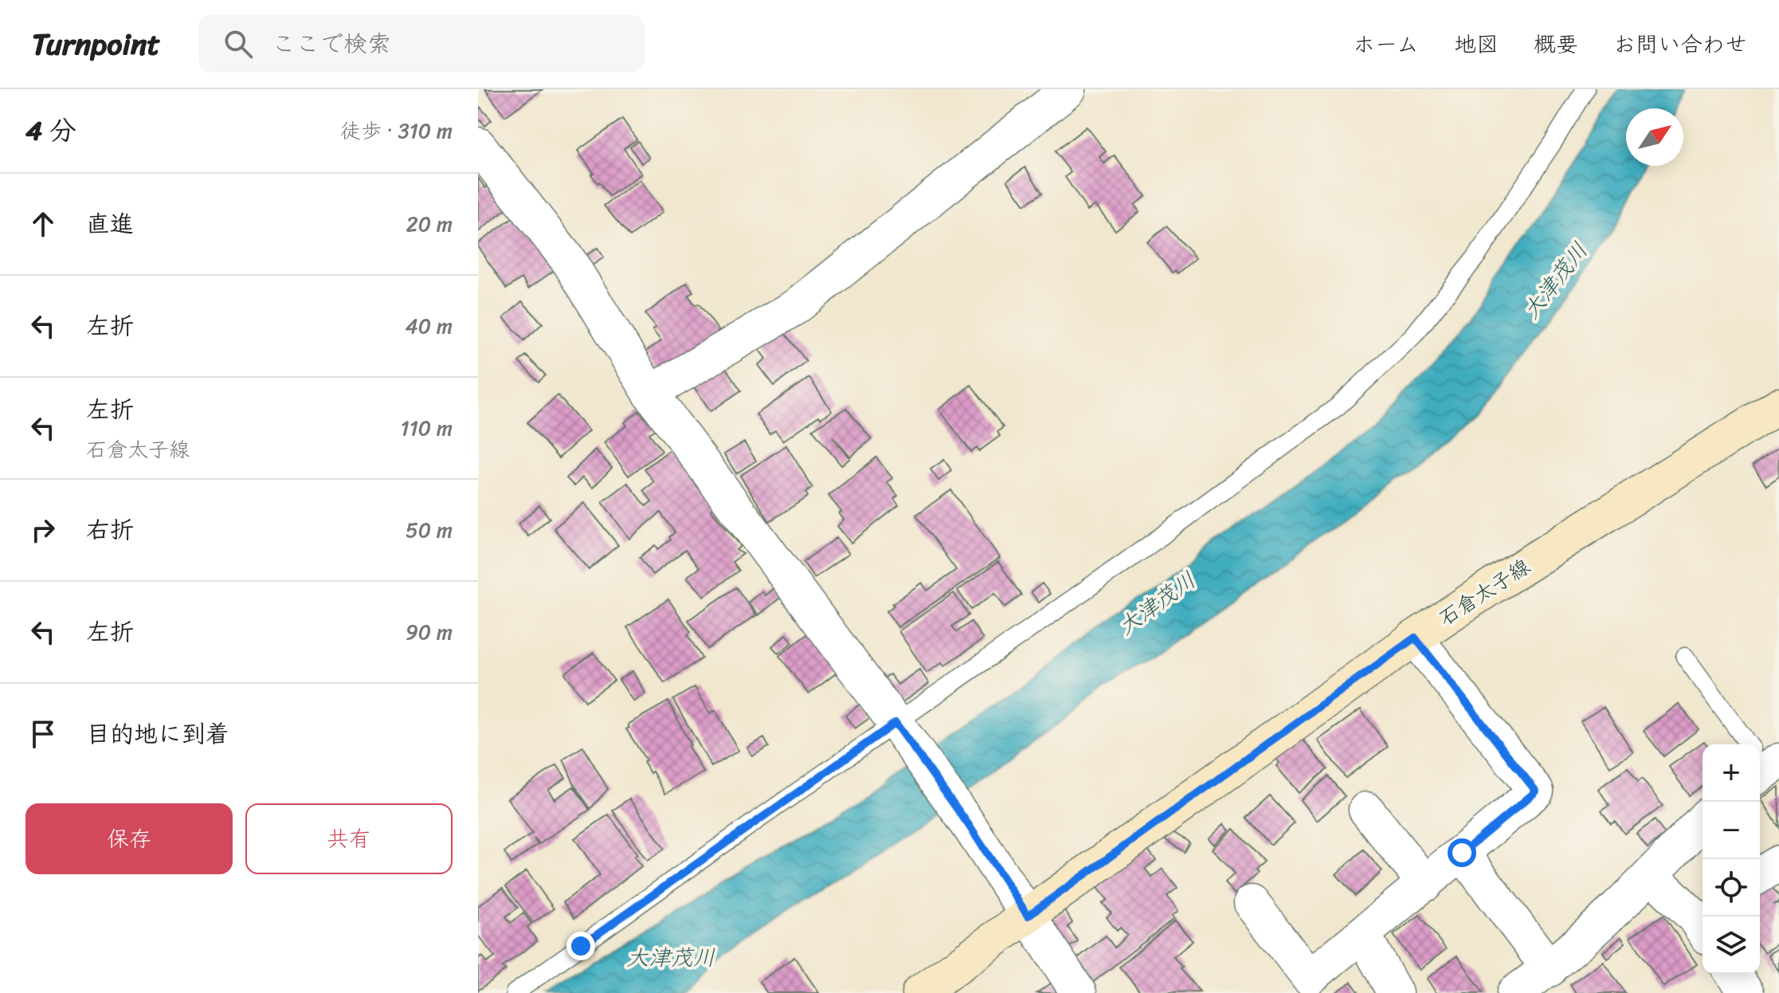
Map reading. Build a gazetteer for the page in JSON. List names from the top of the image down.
{
  "streets": {
    "main road": ["石倉太子線"]
  },
  "water": ["大津茂川"],
  "north": "top right",
  "page": {
    "header": "Turnpoint",
    "search": "ここで検索",
    "nav": [
      "ホーム",
      "地図",
      "概要",
      "お問い合わせ"
    ],
    "heading": ["4 分", "徒歩 · 310 m"],
    "list": [
      ["直進", "20 m"],
      ["左折", "40 m"],
      ["左折", "石倉太子線", "110 m"],
      ["右折", "50 m"],
      ["左折", "90 m"],
      "目的地に到着"
    ],
    "map_buttons": ["+", "−"],
    "buttons": ["保存", "共有"]
  }
}
